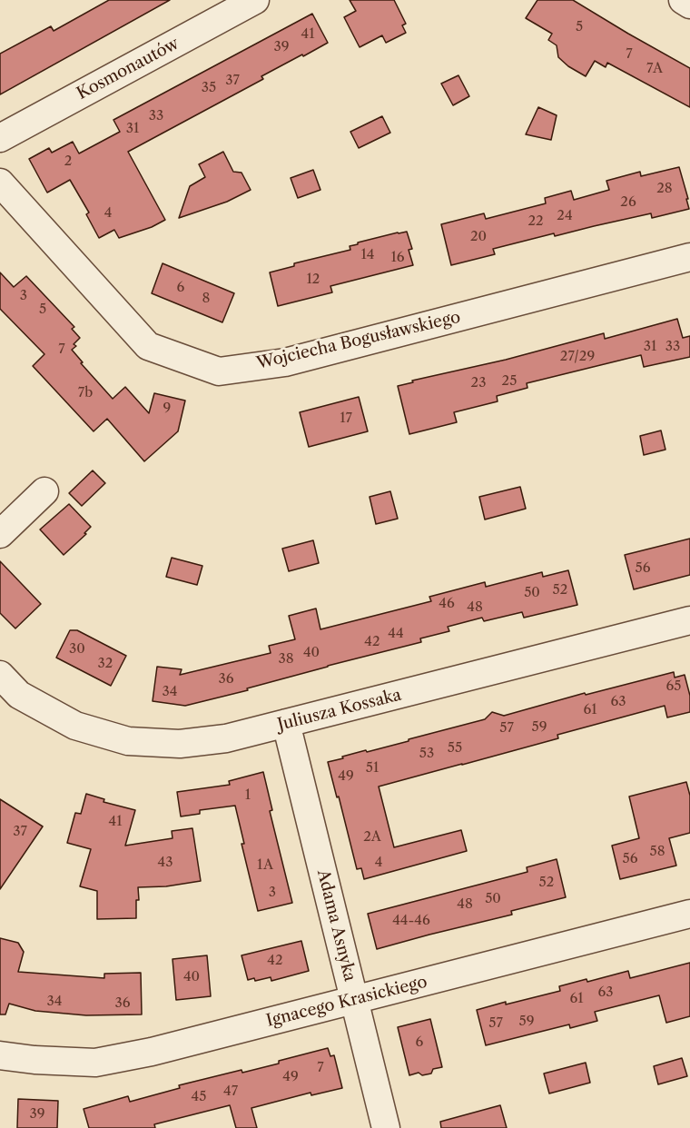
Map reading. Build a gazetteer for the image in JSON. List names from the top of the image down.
{
  "streets": {
    "street": [
      "Kosmonautów",
      "Wojciecha Bogusławskiego",
      "Juliusza Kossaka",
      "Adama Asnyka",
      "Ignacego Krasickiego"
    ]
  },
  "crossings": [
    ["Juliusza Kossaka", "Adama Asnyka"],
    ["Adama Asnyka", "Ignacego Krasickiego"]
  ],
  "house_numbers": [
    "5",
    "41",
    "39",
    "7",
    "7A",
    "37",
    "35",
    "33",
    "31",
    "2",
    "28",
    "26",
    "4",
    "24",
    "22",
    "20",
    "14",
    "16",
    "12",
    "6",
    "3",
    "8",
    "5",
    "31",
    "33",
    "7",
    "27/29",
    "25",
    "23",
    "7b",
    "9",
    "17",
    "56",
    "52",
    "50",
    "46",
    "48",
    "44",
    "42",
    "30",
    "40",
    "38",
    "32",
    "36",
    "65",
    "34",
    "63",
    "61",
    "59",
    "57",
    "55",
    "53",
    "51",
    "49",
    "1",
    "41",
    "37",
    "2A",
    "58",
    "56",
    "43",
    "4",
    "1A",
    "52",
    "3",
    "50",
    "48",
    "44-46",
    "42",
    "40",
    "63",
    "61",
    "34",
    "36",
    "59",
    "57",
    "6",
    "7",
    "49",
    "47",
    "45",
    "39"
  ]
}
